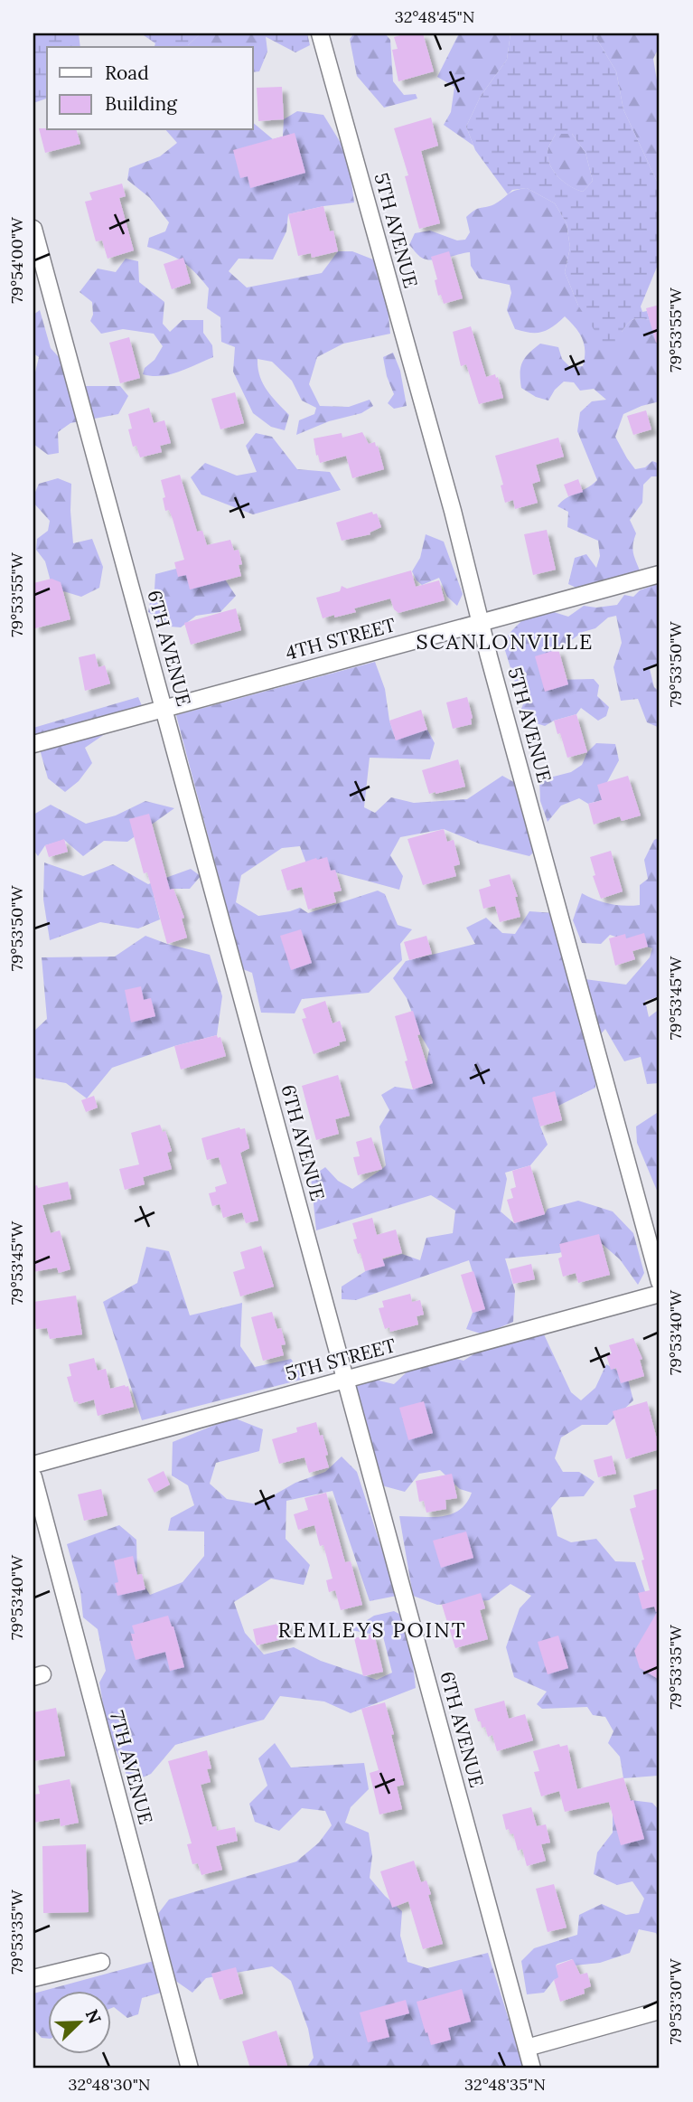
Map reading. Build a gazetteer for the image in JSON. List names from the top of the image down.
{
  "streets": {
    "street": [
      "5TH AVENUE",
      "4TH STREET",
      "6TH AVENUE",
      "5TH STREET",
      "7TH AVENUE"
    ]
  },
  "crossings": [
    ["5TH AVENUE", "4TH STREET"],
    ["4TH STREET", "6TH AVENUE"],
    ["6TH AVENUE", "5TH STREET"]
  ],
  "districts": ["SCANLONVILLE", "REMLEYS POINT"],
  "legend": ["Road", "Building"],
  "north": "top right",
  "coordinates": [
    "32°48'45\"N",
    "79°54'00\"W",
    "79°53'55\"W",
    "79°53'50\"W",
    "79°53'45\"W",
    "79°53'40\"W",
    "79°53'35\"W",
    "79°53'30\"W",
    "32°48'30\"N",
    "32°48'35\"N"
  ]
}
